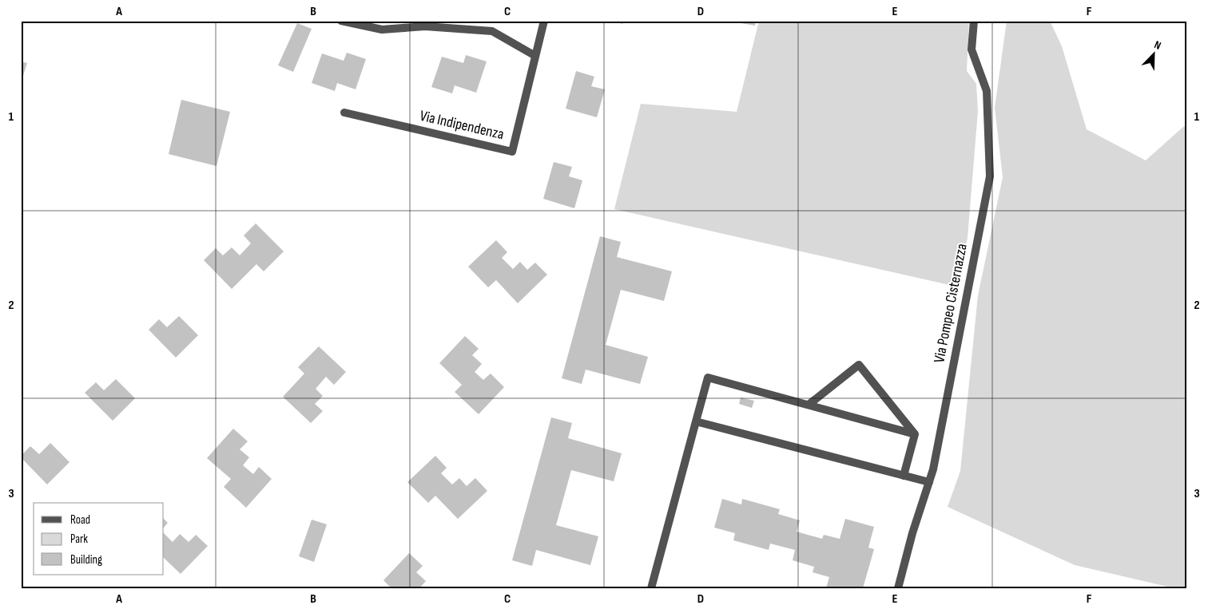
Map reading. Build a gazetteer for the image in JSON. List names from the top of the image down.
{
  "streets": {
    "street": ["Via Indipendenza", "Via Pompeo Cisternazza"]
  },
  "legend": ["Road", "Park", "Building"],
  "north": "top right",
  "grid": {
    "columns": [
      "A",
      "B",
      "C",
      "D",
      "E",
      "F"
    ],
    "rows": ["1", "2", "3"]
  }
}
